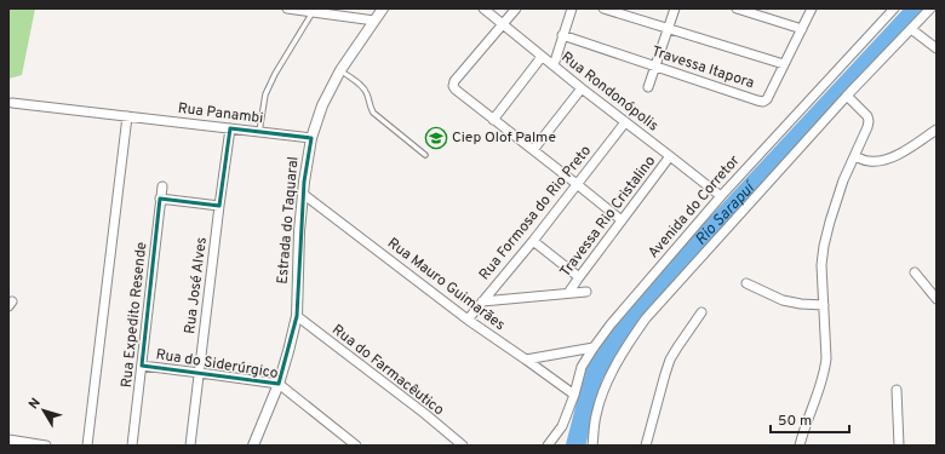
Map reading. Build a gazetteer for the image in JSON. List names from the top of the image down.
{
  "streets": {
    "street": [
      "Travessa Itapora",
      "Rua Rondonópolis",
      "Rua Panambi",
      "Avenida do Corretor",
      "Rua Formosa do Rio Preto",
      "Travessa Rio Cristalino",
      "Estrada do Taquaral",
      "Rua Mauro Guimarães",
      "Rua José Alves",
      "Rua Expedito Resende",
      "Rua do Siderúrgico",
      "Rua do Farmacêutico"
    ]
  },
  "crossings": [
    ["Rua Rondonópolis", "Avenida do Corretor"],
    ["Rua Rondonópolis", "Rua Formosa do Rio Preto"],
    ["Rua Rondonópolis", "Travessa Rio Cristalino"],
    ["Rua Panambi", "Estrada do Taquaral"],
    ["Rua Panambi", "Rua José Alves"],
    ["Avenida do Corretor", "Rua Mauro Guimarães"],
    ["Rua Formosa do Rio Preto", "Rua Mauro Guimarães"],
    ["Estrada do Taquaral", "Rua Mauro Guimarães"],
    ["Estrada do Taquaral", "Rua do Siderúrgico"],
    ["Estrada do Taquaral", "Rua do Farmacêutico"],
    ["Rua José Alves", "Rua do Siderúrgico"],
    ["Rua Expedito Resende", "Rua do Siderúrgico"]
  ],
  "water": ["Rio Sarapuí"],
  "places": {
    "school or university": ["Ciep Olof Palme"]
  },
  "scale_bar": "50 m",
  "north": "top left"
}
